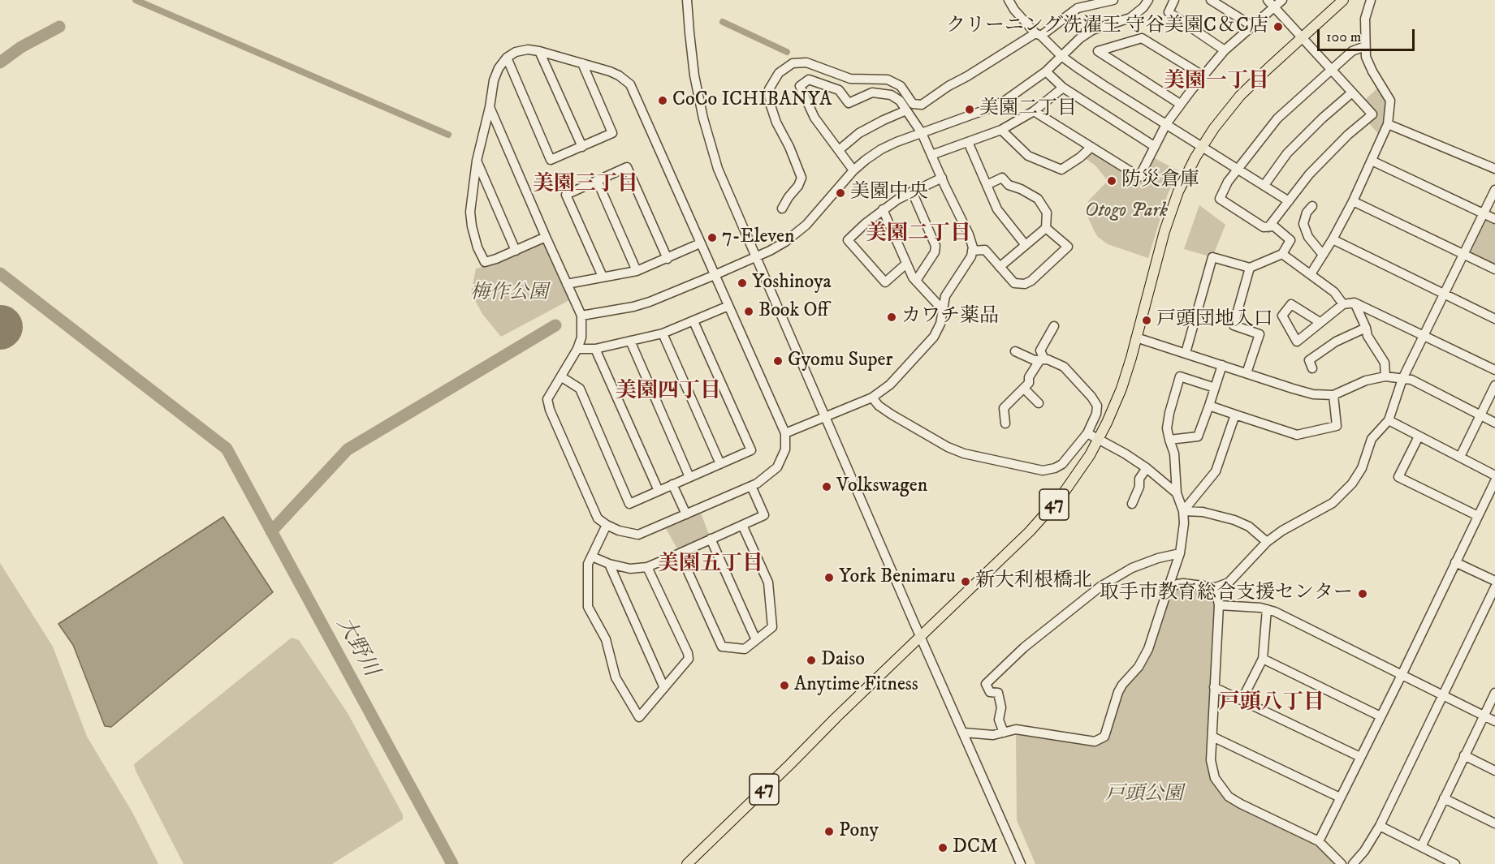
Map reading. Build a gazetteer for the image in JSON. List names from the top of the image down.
{
  "streets": {
    "main road": ["47"]
  },
  "districts": [
    "美園一丁目",
    "美園三丁目",
    "美園二丁目",
    "美園四丁目",
    "美園五丁目",
    "戸頭八丁目"
  ],
  "water": ["大野川"],
  "parks": ["Otogo Park", "梅作公園", "戸頭公園"],
  "places": [
    "クリーニング洗濯王 守谷美園C＆C店",
    "CoCo ICHIBANYA",
    "美園二丁目",
    "防災倉庫",
    "美園中央",
    "7-Eleven",
    "Yoshinoya",
    "Book Off",
    "カワチ薬品",
    "戸頭団地入口",
    "Gyomu Super",
    "Volkswagen",
    "York Benimaru",
    "新大利根橋北",
    "取手市教育総合支援センター",
    "Daiso",
    "Anytime Fitness",
    "Pony",
    "DCM"
  ],
  "scale_bar": "100 m"
}
